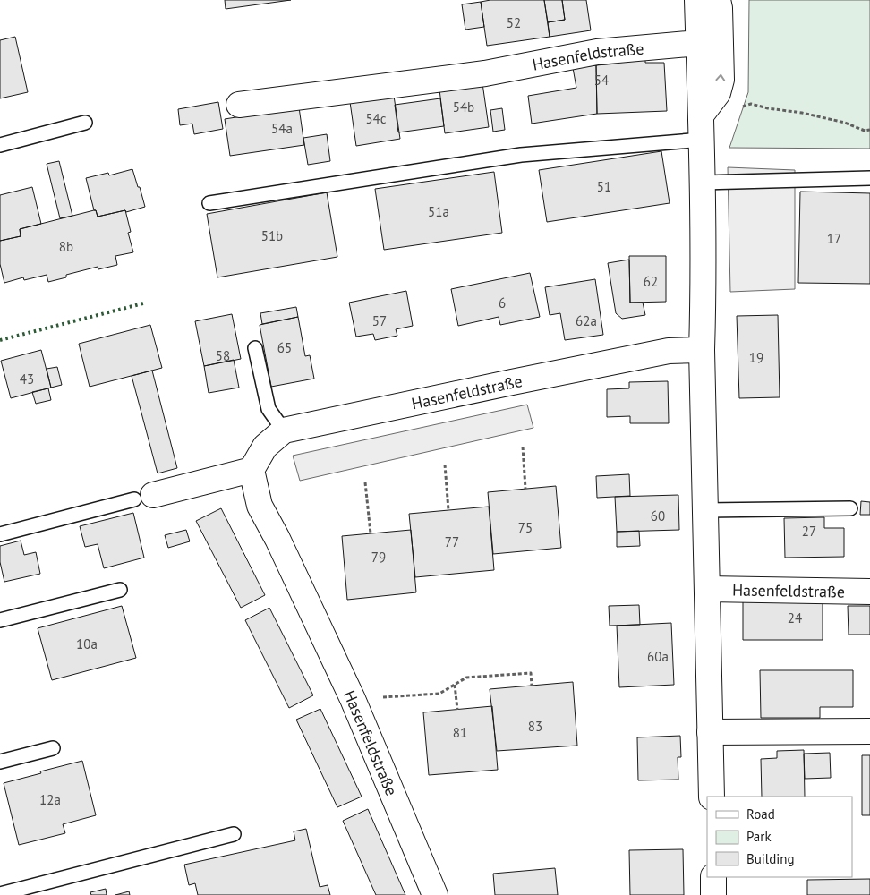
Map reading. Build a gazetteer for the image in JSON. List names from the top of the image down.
{
  "streets": {
    "street": ["Hasenfeldstraße"]
  },
  "house_numbers": [
    "52",
    "54",
    "54b",
    "54c",
    "54a",
    "51",
    "51a",
    "51b",
    "17",
    "8b",
    "62",
    "6",
    "57",
    "62a",
    "65",
    "58",
    "19",
    "43",
    "60",
    "75",
    "27",
    "77",
    "79",
    "24",
    "10a",
    "60a",
    "83",
    "81",
    "12a"
  ],
  "legend": ["Road", "Park", "Building"]
}
